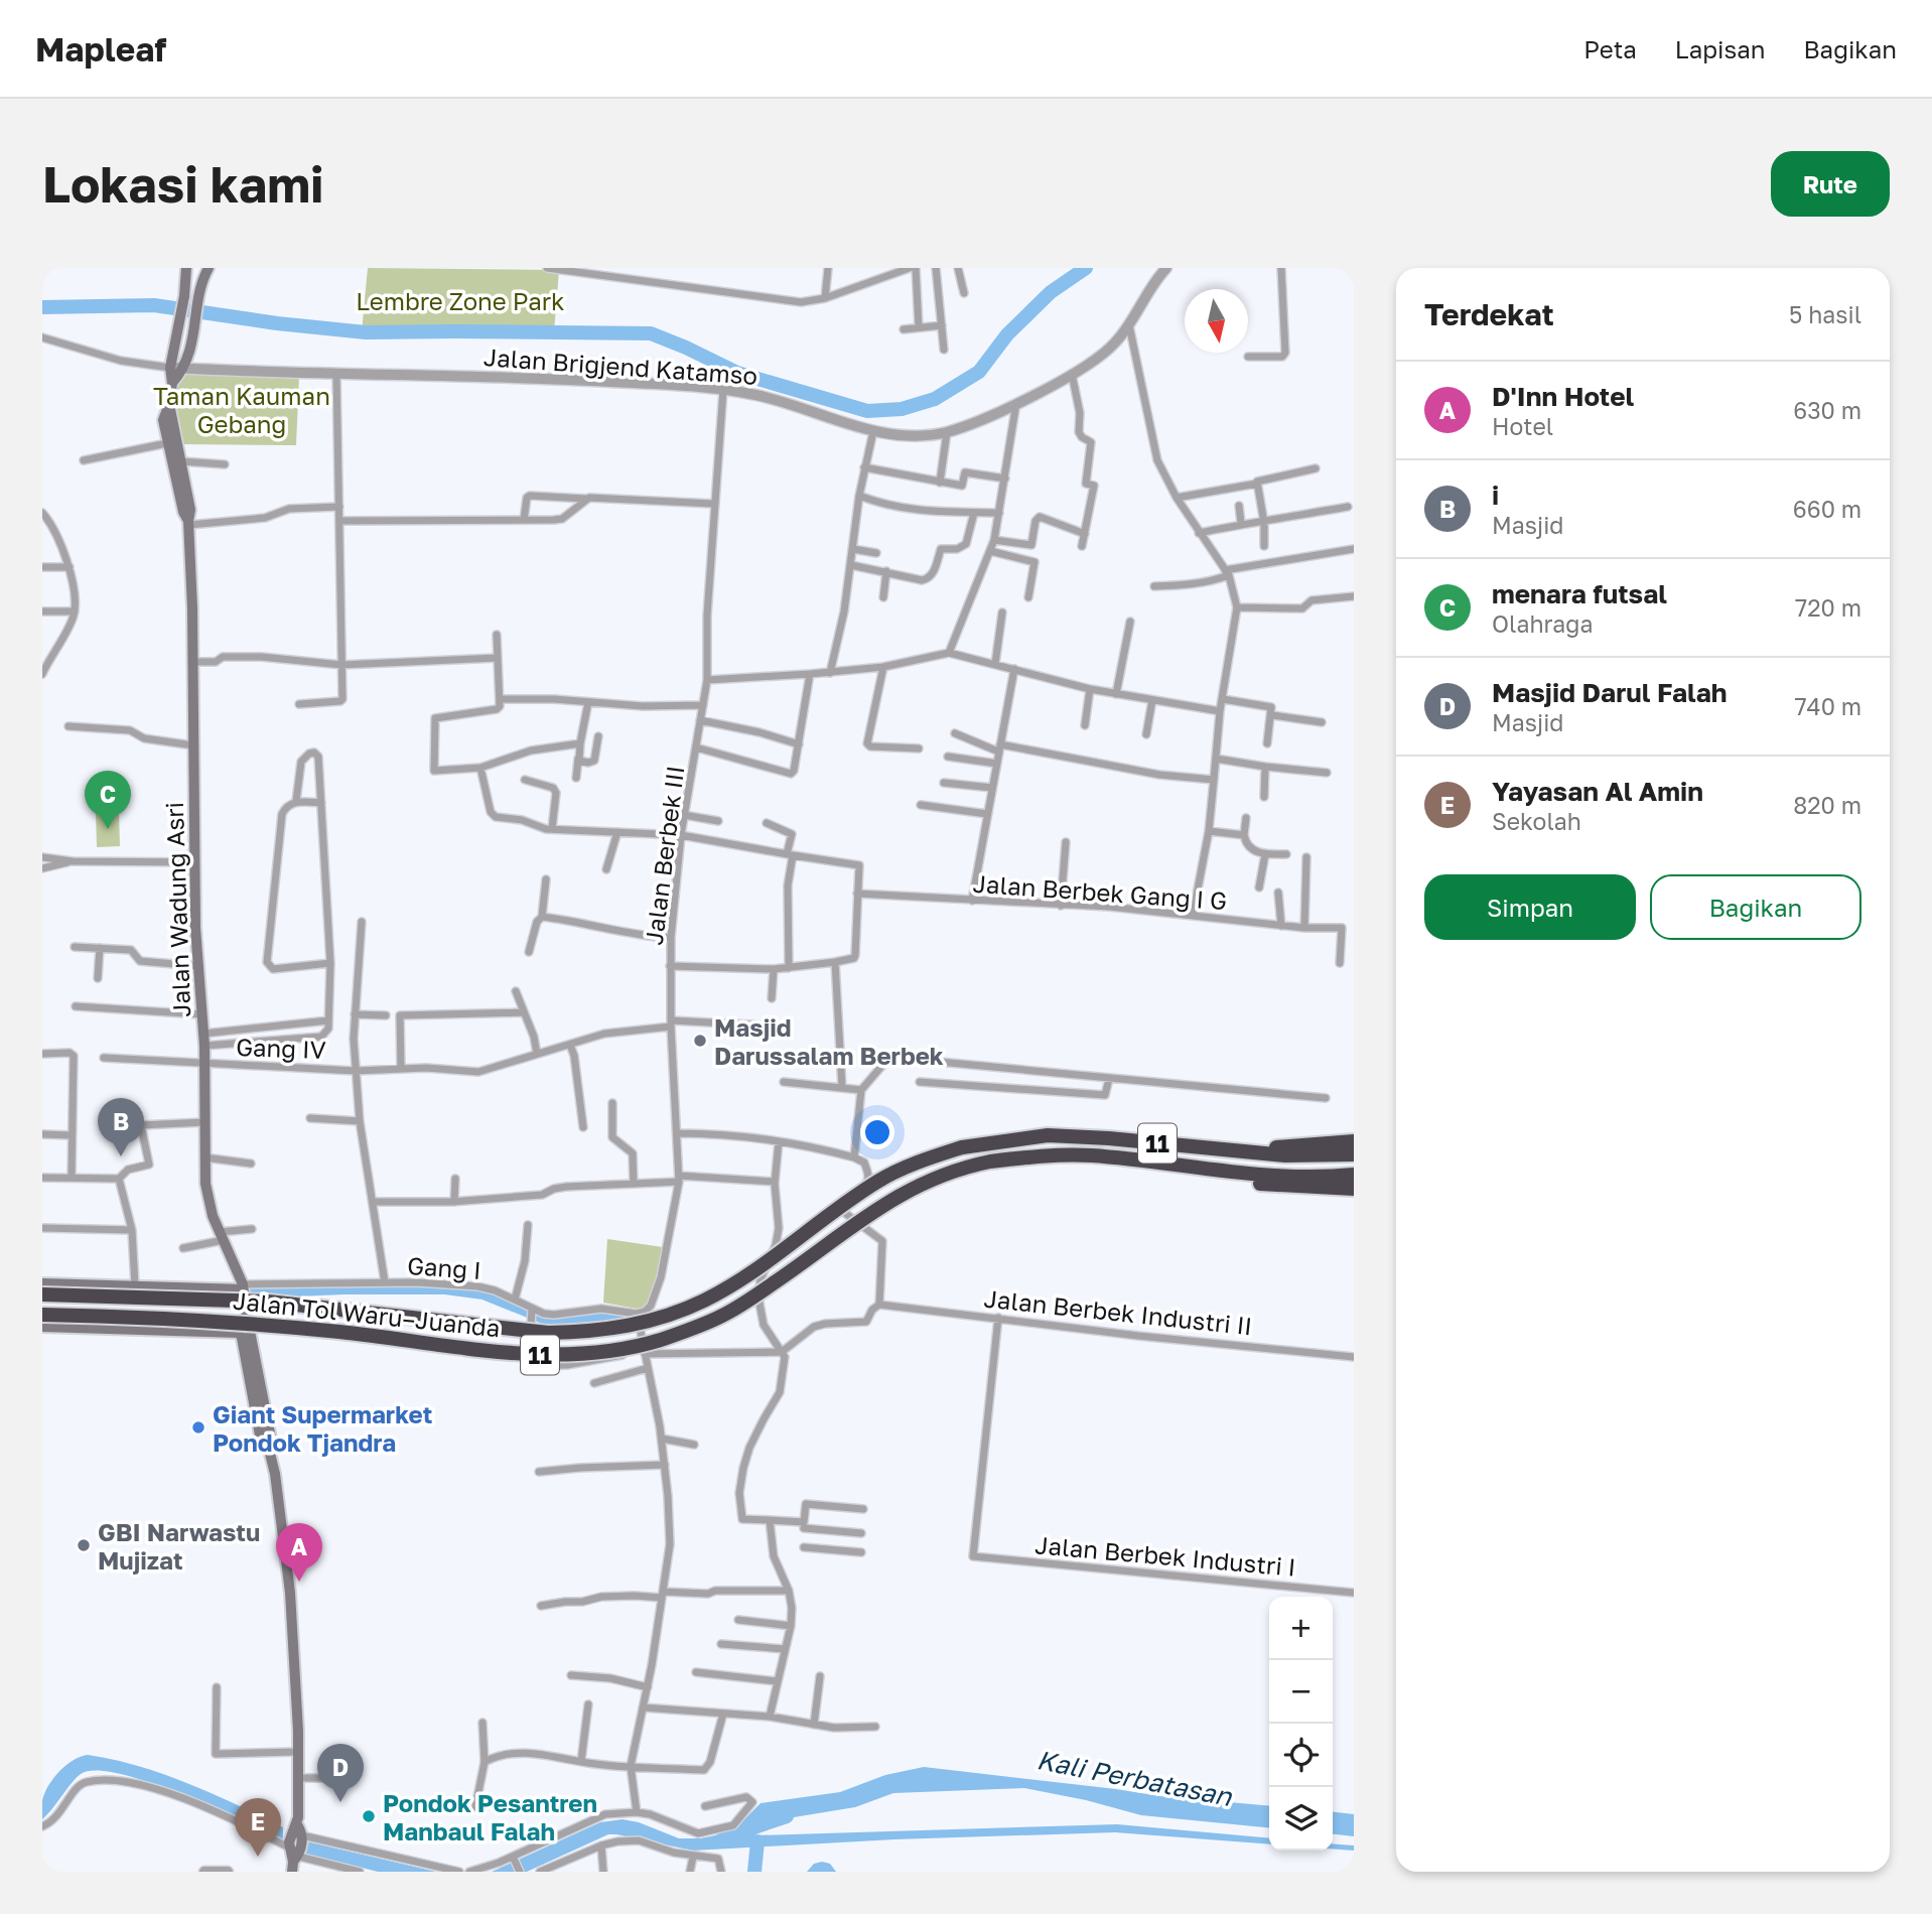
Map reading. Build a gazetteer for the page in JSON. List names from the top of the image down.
{
  "streets": {
    "highway": ["11", "Jalan Tol Waru–Juanda"],
    "main road": ["Jalan Wadung Asri"],
    "street": [
      "Jalan Brigjend Katamso",
      "Jalan Berbek III",
      "Jalan Berbek Gang I G",
      "Gang IV",
      "Gang I",
      "Jalan Berbek Industri II",
      "Jalan Berbek Industri I"
    ]
  },
  "crossings": [
    ["Jalan Brigjend Katamso", "Jalan Berbek III"],
    ["Jalan Brigjend Katamso", "Jalan Wadung Asri"],
    ["Jalan Berbek III", "Gang IV"],
    ["Jalan Berbek III", "Gang I"],
    ["Jalan Wadung Asri", "Gang IV"],
    ["Jalan Wadung Asri", "Gang I"],
    ["Jalan Berbek Industri II", "Jalan Berbek Industri I"]
  ],
  "water": ["Kali Perbatasan"],
  "parks": ["Lembre Zone Park", "Taman Kauman Gebang"],
  "places": [
    "Masjid Darussalam Berbek",
    "Giant Supermarket Pondok Tjandra",
    "GBI Narwastu Mujizat",
    "Pondok Pesantren Manbaul Falah"
  ],
  "north": "bottom",
  "page": {
    "header": "Mapleaf",
    "nav": ["Peta", "Lapisan", "Bagikan"],
    "buttons": [
      "Rute",
      ["Simpan", "Bagikan"]
    ],
    "title": "Lokasi kami",
    "heading": ["Terdekat", "5 hasil"],
    "list": [
      {
        "mark": "A",
        "name": "D'Inn Hotel",
        "note": "Hotel",
        "value": "630 m"
      },
      {
        "mark": "B",
        "name": "i",
        "note": "Masjid",
        "value": "660 m"
      },
      {
        "mark": "C",
        "name": "menara futsal",
        "note": "Olahraga",
        "value": "720 m"
      },
      {
        "mark": "D",
        "name": "Masjid Darul Falah",
        "note": "Masjid",
        "value": "740 m"
      },
      {
        "mark": "E",
        "name": "Yayasan Al Amin",
        "note": "Sekolah",
        "value": "820 m"
      }
    ],
    "pins": [
      "C",
      "B",
      "A",
      "D",
      "E"
    ],
    "map_buttons": ["+", "−"]
  }
}
